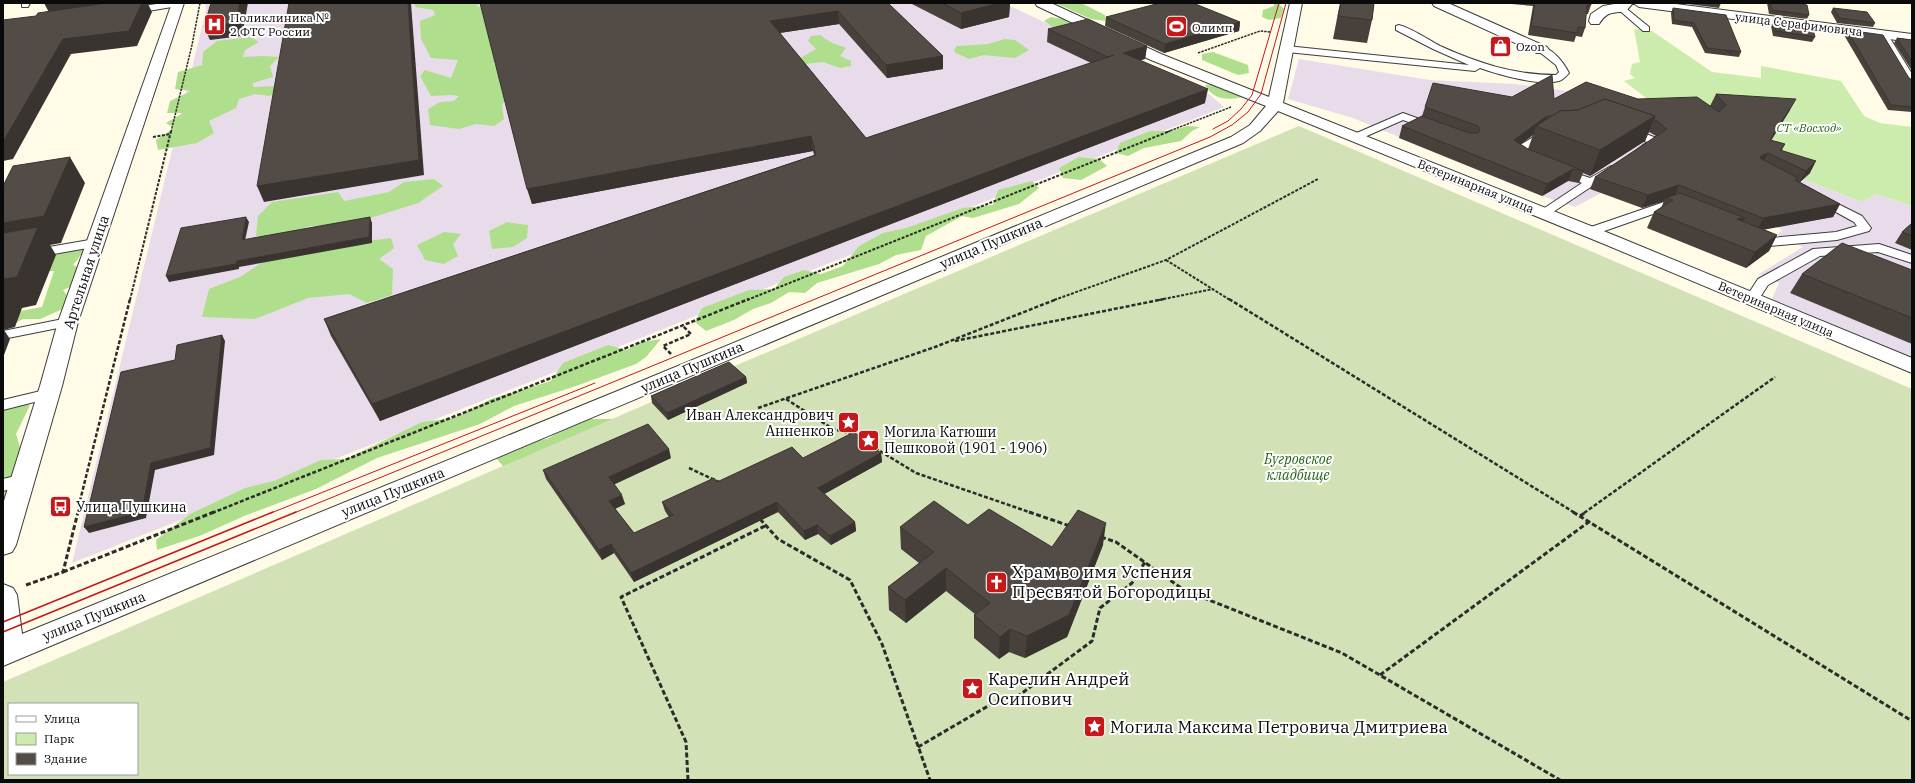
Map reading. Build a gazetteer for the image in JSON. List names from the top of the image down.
{
  "streets": {
    "street": [
      "улица Серафимовича",
      "Ветеринарная улица",
      "улица Пушкина",
      "Артельная улица"
    ]
  },
  "crossings": [
    ["Ветеринарная улица", "улица Пушкина"]
  ],
  "parks": ["СТ «Восход»", "Бугровское кладбище"],
  "places": {
    "hospital": ["Поликлиника № 2 ФТС России"],
    "sports": ["Олимп"],
    "shop": ["Ozon"],
    "place": [
      "Иван Александрович Анненков",
      "Могила Катюши Пешковой (1901 - 1906)",
      "Карелин Андрей Осипович",
      "Могила Максима Петровича Дмитриева"
    ],
    "bus stop": ["Улица Пушкина"],
    "church": ["Храм во имя Успения Пресвятой Богородицы"]
  },
  "legend": ["Улица", "Парк", "Здание"]
}
